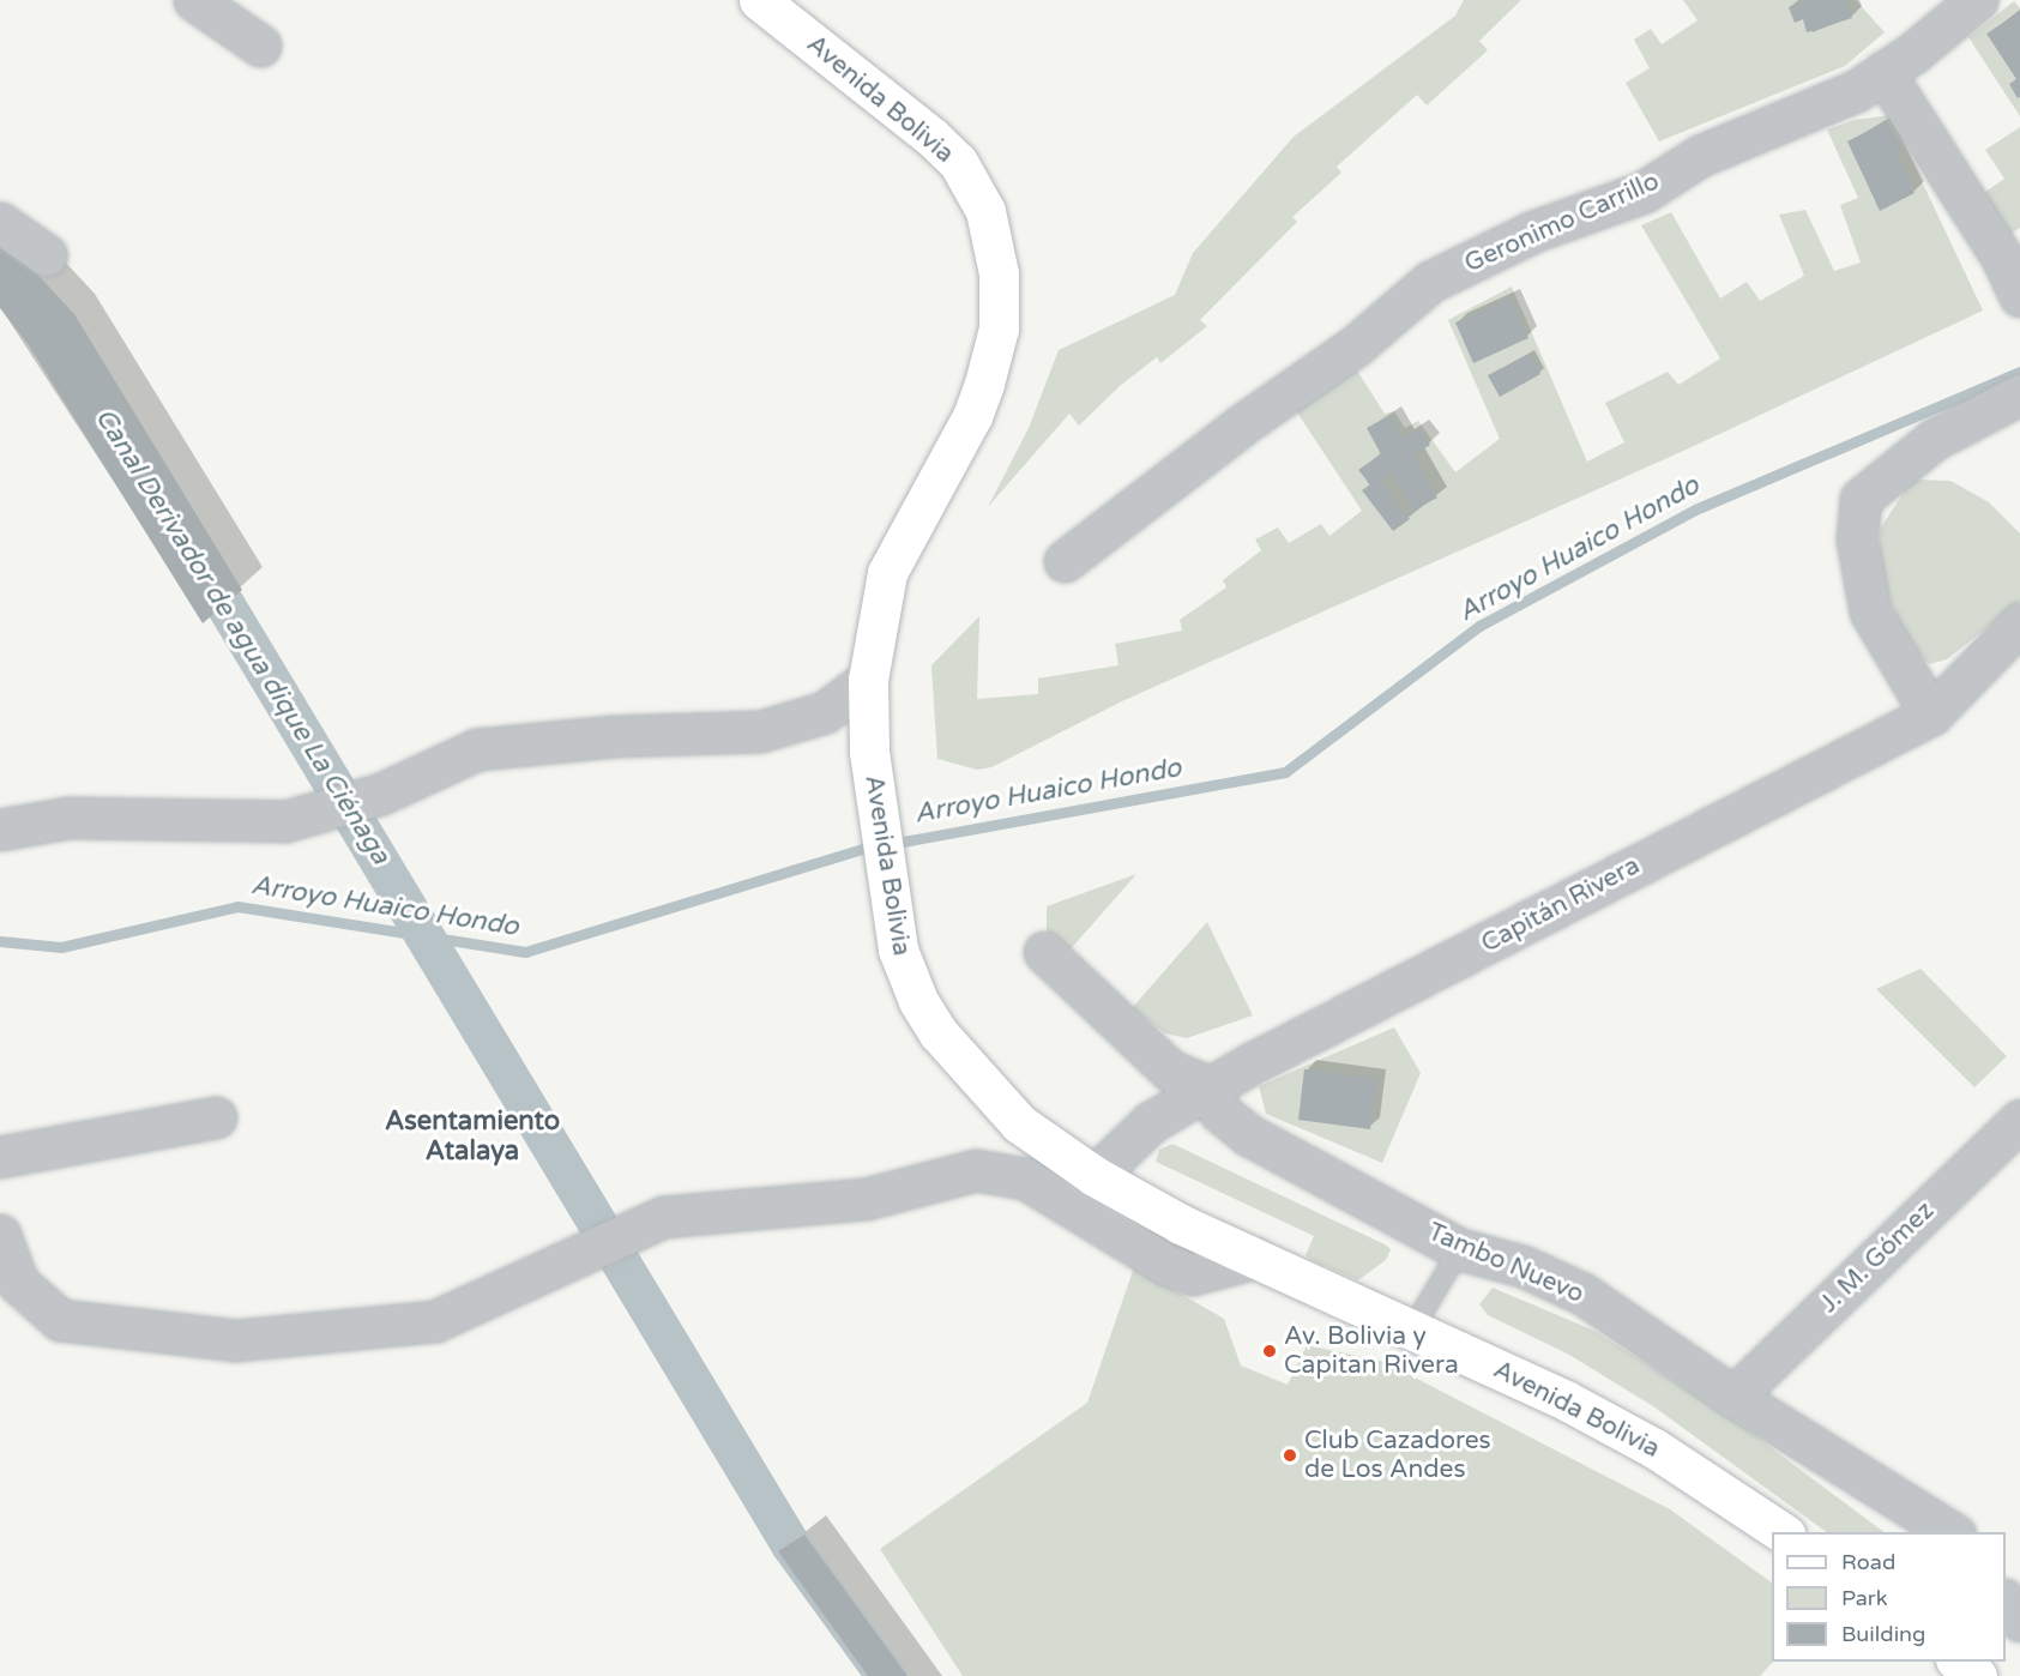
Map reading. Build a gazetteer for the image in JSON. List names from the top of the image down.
{
  "streets": {
    "street": [
      "Avenida Bolivia",
      "Geronimo Carrillo",
      "Capitán Rivera",
      "J. M. Gómez",
      "Tambo Nuevo"
    ]
  },
  "crossings": [
    ["Avenida Bolivia", "Capitán Rivera"],
    ["Capitán Rivera", "Tambo Nuevo"],
    ["J. M. Gómez", "Tambo Nuevo"]
  ],
  "districts": ["Asentamiento Atalaya"],
  "water": ["Arroyo Huaico Hondo", "Canal Derivador de agua dique La Ciénaga"],
  "places": ["Av. Bolivia y Capitan Rivera", "Club Cazadores de Los Andes"],
  "legend": ["Road", "Park", "Building"]
}
